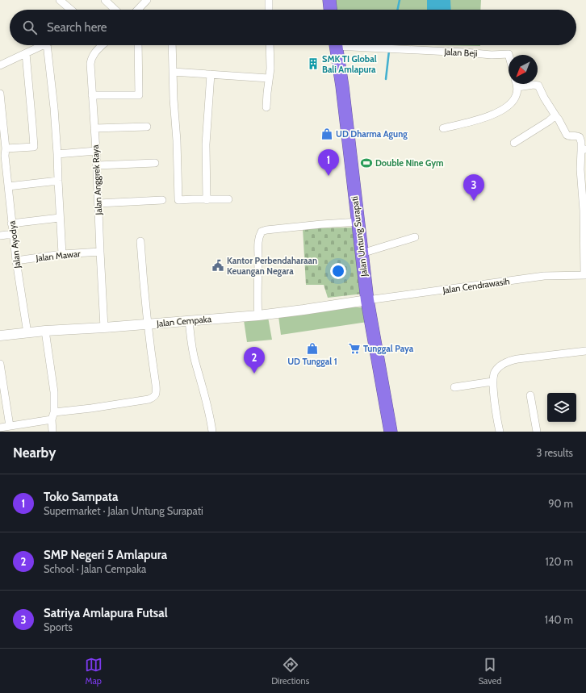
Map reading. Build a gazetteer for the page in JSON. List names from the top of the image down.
{
  "streets": {
    "highway": ["Jalan Untung Surapati"],
    "street": [
      "Jalan Beji",
      "Jalan Anggrek Raya",
      "Jalan Ayodya",
      "Jalan Mawar",
      "Jalan Cendrawasih",
      "Jalan Cempaka"
    ]
  },
  "crossings": [
    ["Jalan Anggrek Raya", "Jalan Mawar"],
    ["Jalan Anggrek Raya", "Jalan Cempaka"],
    ["Jalan Untung Surapati", "Jalan Cendrawasih"],
    ["Jalan Untung Surapati", "Jalan Cempaka"],
    ["Jalan Ayodya", "Jalan Mawar"],
    ["Jalan Ayodya", "Jalan Cempaka"],
    ["Jalan Cendrawasih", "Jalan Cempaka"]
  ],
  "places": {
    "building": ["SMK TI Global Bali Amlapura"],
    "shop": ["UD Dharma Agung", "UD Tunggal 1"],
    "sports": ["Double Nine Gym"],
    "public building": ["Kantor Perbendaharaan Keuangan Negara"],
    "supermarket": ["Tunggal Paya"]
  },
  "north": "bottom left",
  "page": {
    "search": "Search here",
    "pins": ["1", "3", "2"],
    "heading": ["Nearby", "3 results"],
    "list": [
      {
        "mark": "1",
        "name": "Toko Sampata",
        "note": "Supermarket · Jalan Untung Surapati",
        "value": "90 m"
      },
      {
        "mark": "2",
        "name": "SMP Negeri 5 Amlapura",
        "note": "School · Jalan Cempaka",
        "value": "120 m"
      },
      {
        "mark": "3",
        "name": "Satriya Amlapura Futsal",
        "note": "Sports",
        "value": "140 m"
      }
    ],
    "nav": ["Map", "Directions", "Saved"]
  }
}
